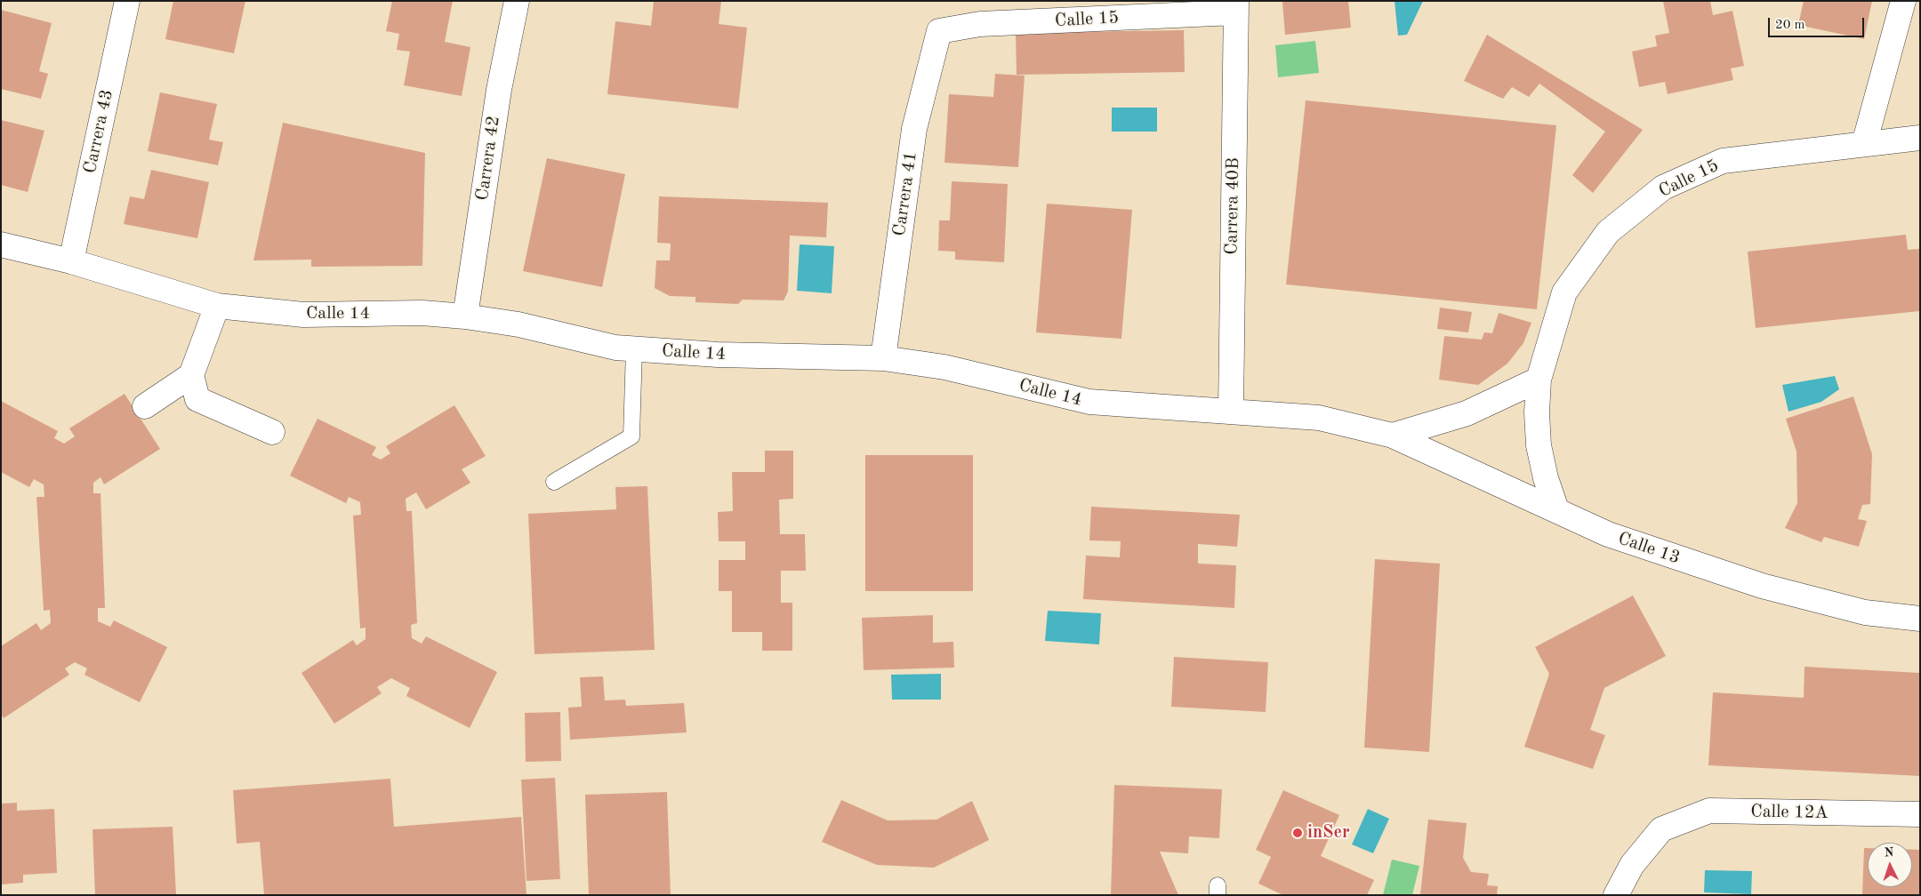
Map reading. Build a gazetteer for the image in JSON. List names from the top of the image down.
{
  "streets": {
    "street": [
      "Calle 15",
      "Carrera 43",
      "Carrera 42",
      "Carrera 41",
      "Carrera 40B",
      "Calle 14",
      "Calle 13",
      "Calle 12A"
    ]
  },
  "crossings": [
    ["Calle 15", "Carrera 41"],
    ["Calle 15", "Carrera 40B"],
    ["Calle 15", "Calle 13"],
    ["Carrera 43", "Calle 14"],
    ["Carrera 42", "Calle 14"],
    ["Carrera 41", "Calle 14"],
    ["Carrera 40B", "Calle 14"],
    ["Calle 14", "Calle 13"]
  ],
  "places": ["inSer"],
  "scale_bar": "20 m",
  "north": "top"
}
